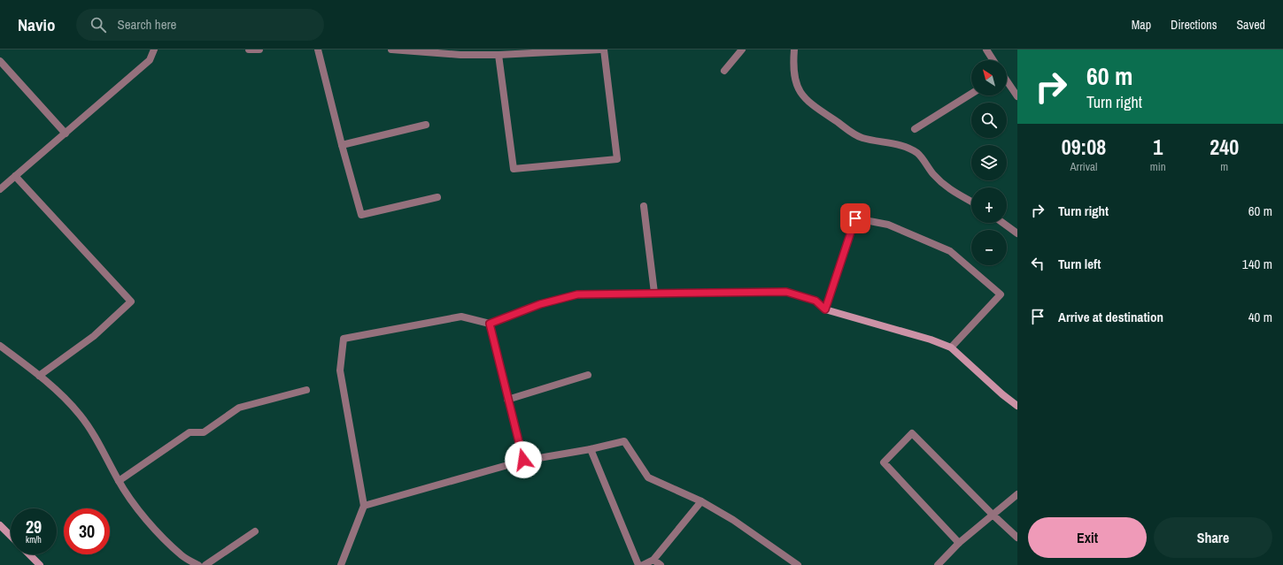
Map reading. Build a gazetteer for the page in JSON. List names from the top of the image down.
{
  "north": "top left",
  "page": {
    "header": "Navio",
    "search": "Search here",
    "nav": ["Map", "Directions", "Saved"],
    "turn": ["60 m", "Turn right"],
    "map_buttons": ["+", "−"],
    "eta": [
      "09:08",
      "Arrival",
      "1",
      "min",
      "240",
      "m"
    ],
    "list": [
      {
        "name": "Turn right",
        "value": "60 m"
      },
      {
        "name": "Turn left",
        "value": "140 m"
      },
      {
        "name": "Arrive at destination",
        "value": "40 m"
      }
    ],
    "speed": "29 km/h",
    "limit": "30",
    "buttons": ["Exit", "Share"]
  }
}
